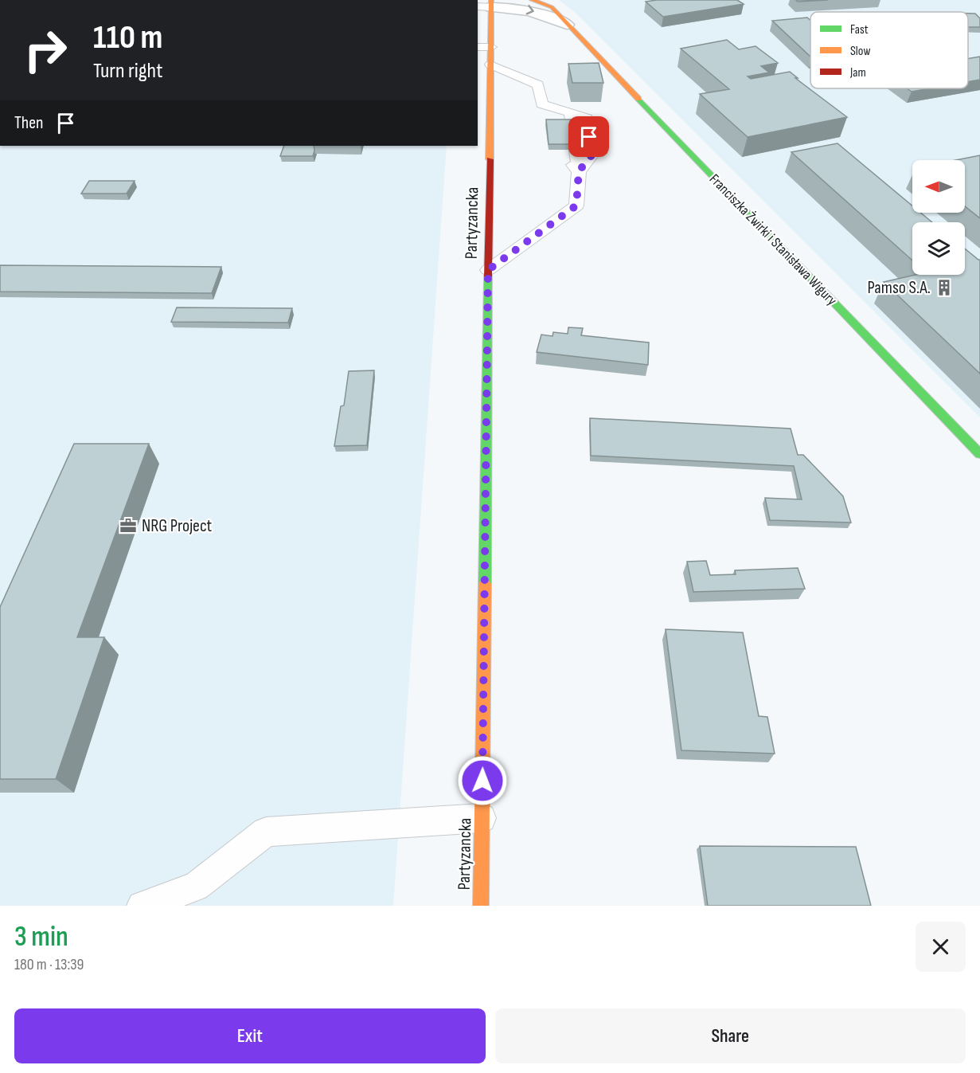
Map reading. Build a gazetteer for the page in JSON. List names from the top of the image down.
{
  "streets": {
    "main road": ["Partyzancka", "Franciszka Żwirki i Stanisława Wigury"]
  },
  "crossings": [
    ["Partyzancka", "Franciszka Żwirki i Stanisława Wigury"]
  ],
  "places": {
    "building": ["Pamso S.A."],
    "office": ["NRG Project"]
  },
  "legend": ["Fast", "Slow", "Jam"],
  "north": "left",
  "page": {
    "turn": ["110 m", "Turn right"],
    "then": "Then",
    "heading": ["3 min", "180 m · 13:39"],
    "buttons": ["Exit", "Share"]
  }
}
